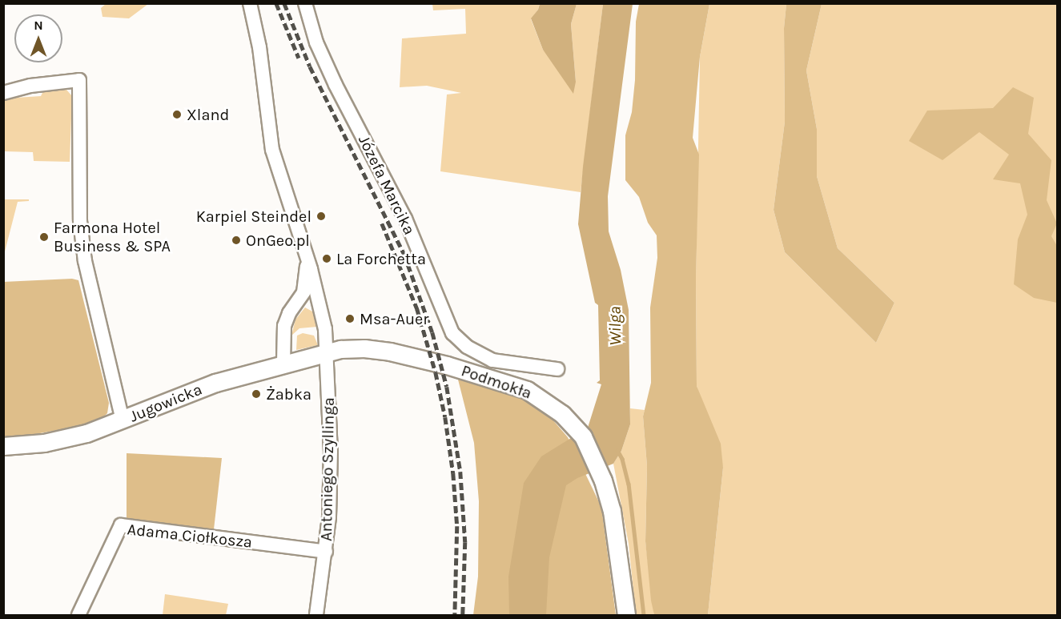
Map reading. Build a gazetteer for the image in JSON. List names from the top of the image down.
{
  "streets": {
    "street": [
      "Józefa Marcika",
      "Podmokła",
      "Jugowicka",
      "Antoniego Szyllinga",
      "Adama Ciołkosza"
    ]
  },
  "crossings": [
    ["Józefa Marcika", "Podmokła"],
    ["Podmokła", "Jugowicka"],
    ["Podmokła", "Antoniego Szyllinga"],
    ["Jugowicka", "Antoniego Szyllinga"],
    ["Antoniego Szyllinga", "Adama Ciołkosza"]
  ],
  "water": ["Wilga"],
  "places": [
    "Xland",
    "Karpiel Steindel",
    "Farmona Hotel Business & SPA",
    "OnGeo.pl",
    "La Forchetta",
    "Msa-Auer",
    "Żabka"
  ],
  "north": "top"
}
